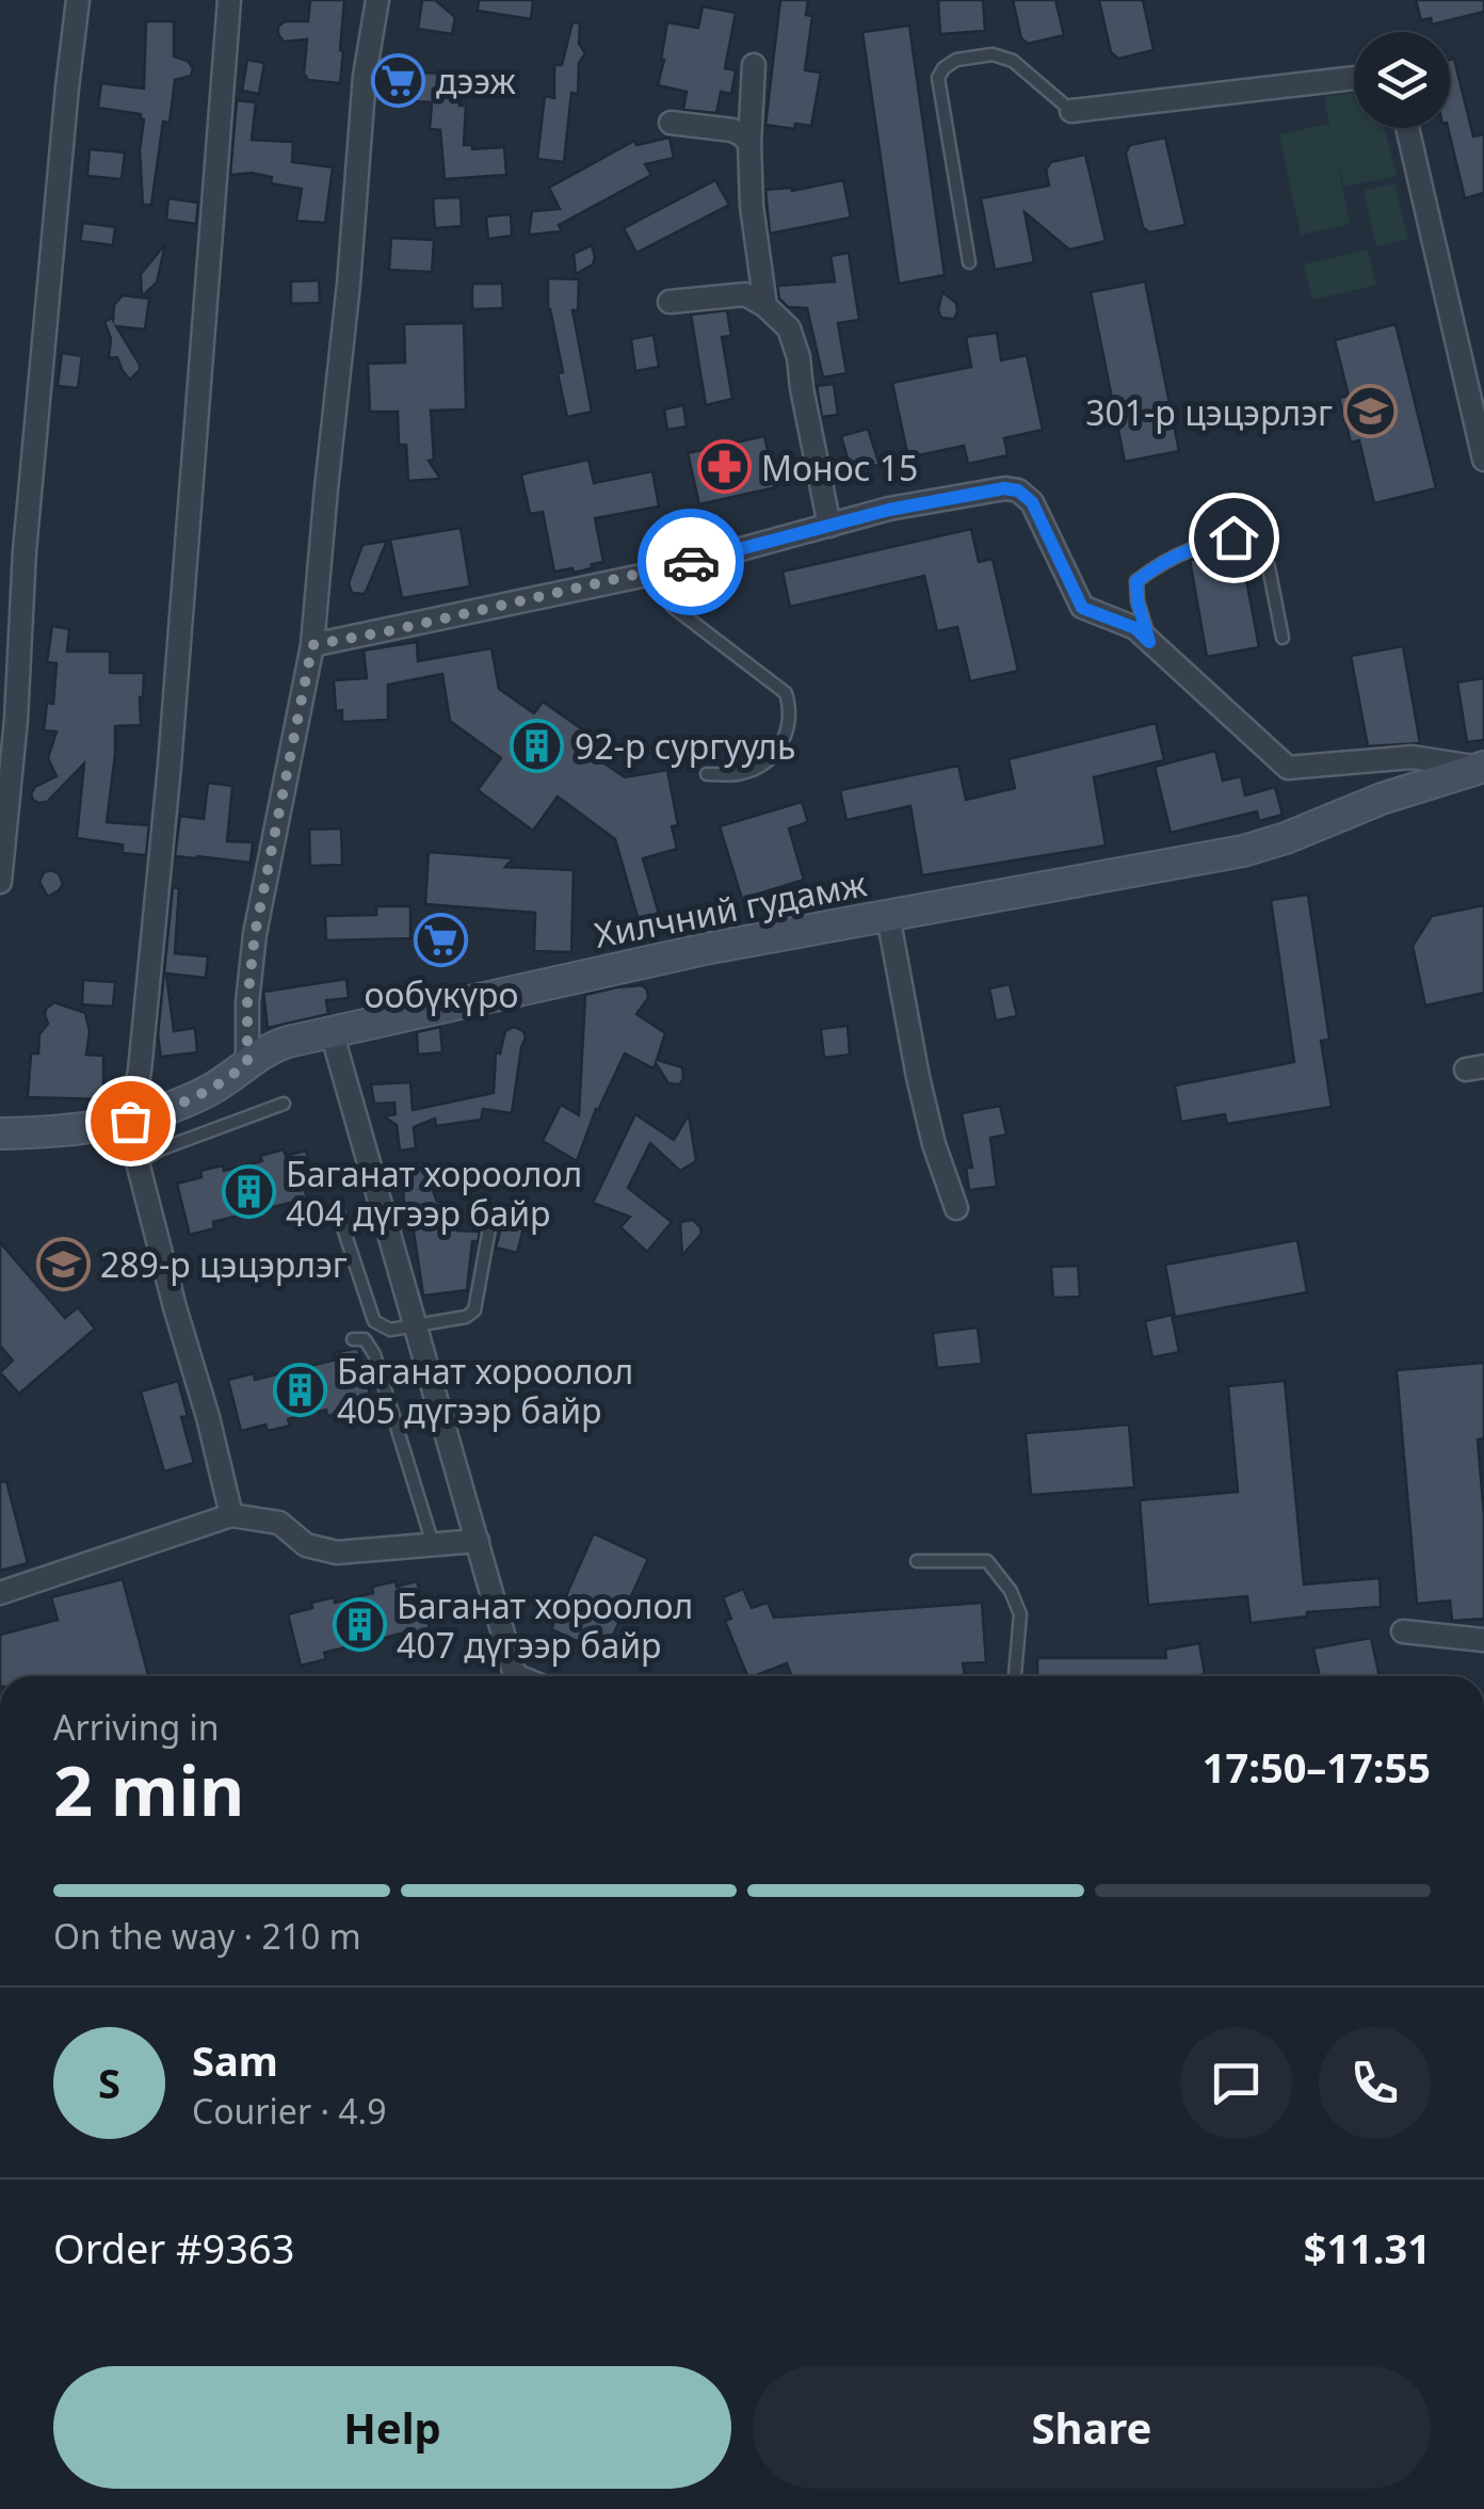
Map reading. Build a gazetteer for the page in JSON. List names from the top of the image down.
{
  "streets": {
    "main road": ["Хилчний гудамж"]
  },
  "places": {
    "supermarket": ["дээж", "ообүкүро"],
    "school or university": ["301-р цэцэрлэг", "289-р цэцэрлэг"],
    "pharmacy": ["Монос 15"],
    "building": [
      "92-р сургууль",
      "Баганат хороолол 404 дүгээр байр",
      "Баганат хороолол 405 дүгээр байр",
      "Баганат хороолол 407 дүгээр байр"
    ]
  },
  "page": {
    "heading": ["2 min", "Arriving in", "17:50–17:55"],
    "panel": [
      "Sam",
      "Courier · 4.9",
      "Order #9363",
      "$11.31"
    ],
    "bar": "On the way · 210 m",
    "round": "S",
    "buttons": ["Help", "Share"]
  }
}
